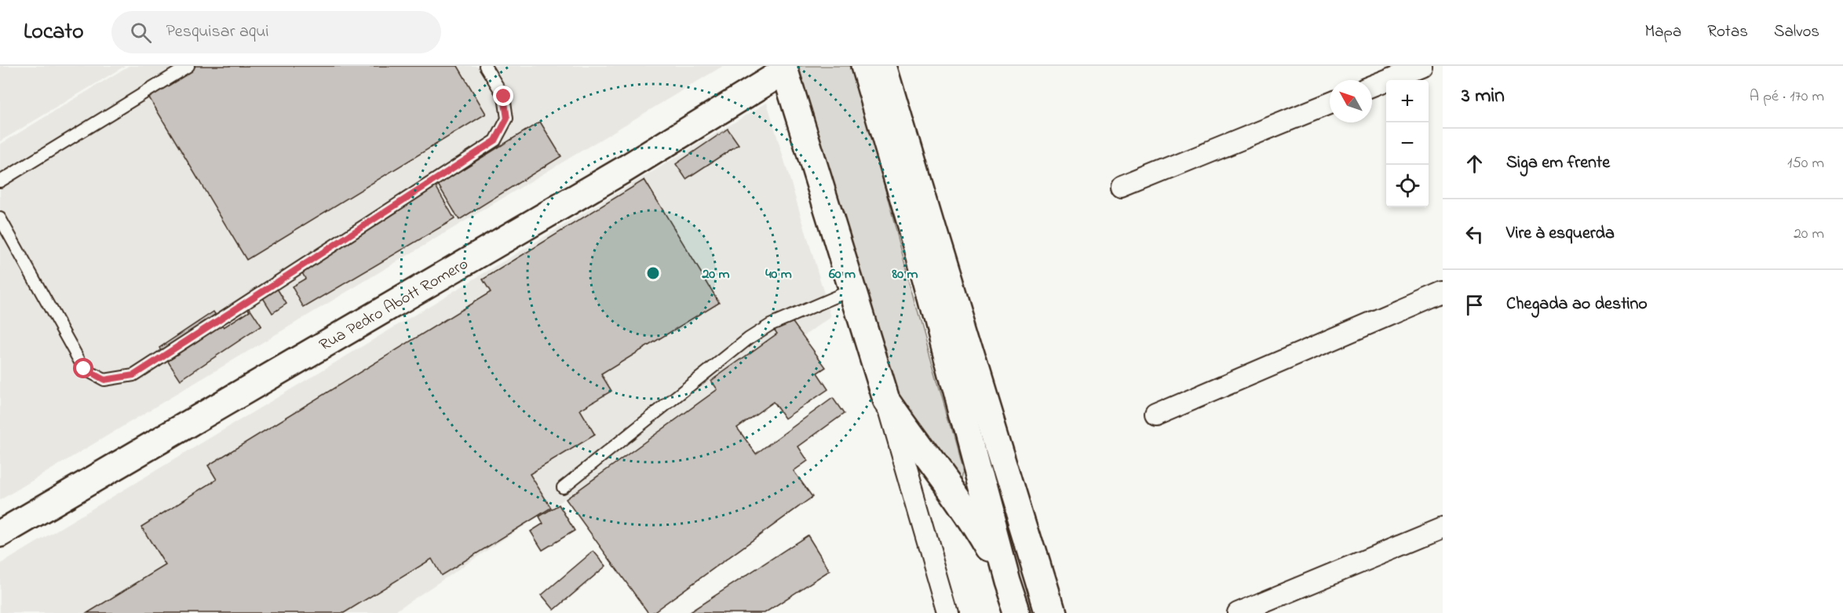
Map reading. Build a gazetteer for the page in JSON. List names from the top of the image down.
{
  "streets": {
    "main road": ["Rua Pedro Abott Romero"]
  },
  "north": "top left",
  "page": {
    "header": "Locato",
    "search": "Pesquisar aqui",
    "nav": ["Mapa", "Rotas", "Salvos"],
    "heading": ["3 min", "A pé · 170 m"],
    "map_buttons": ["+", "−"],
    "list": [
      ["Siga em frente", "150 m"],
      ["Vire à esquerda", "20 m"],
      "Chegada ao destino"
    ]
  },
  "rings": [
    "20 m",
    "40 m",
    "60 m",
    "80 m"
  ]
}
